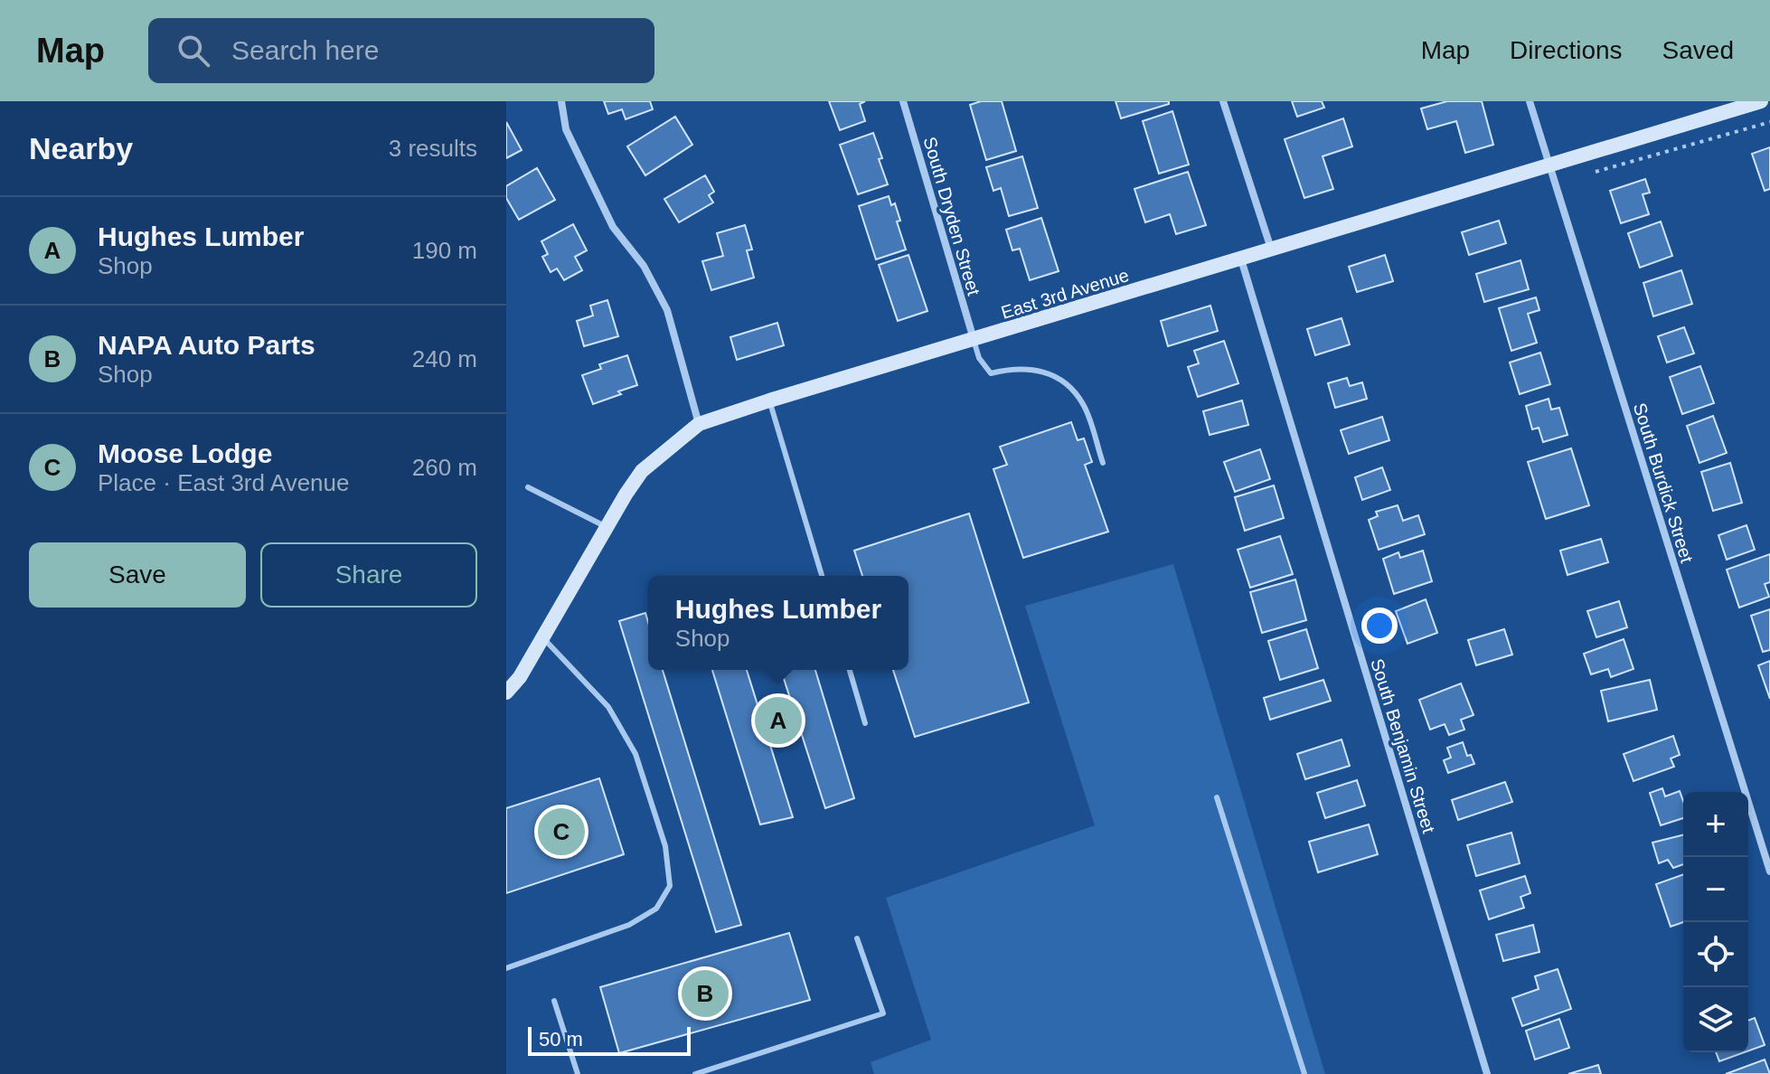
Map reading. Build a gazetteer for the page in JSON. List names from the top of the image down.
{
  "streets": {
    "street": [
      "South Dryden Street",
      "East 3rd Avenue",
      "South Burdick Street",
      "South Benjamin Street"
    ]
  },
  "crossings": [
    ["South Dryden Street", "East 3rd Avenue"],
    ["East 3rd Avenue", "South Burdick Street"],
    ["East 3rd Avenue", "South Benjamin Street"]
  ],
  "scale_bar": "50 m",
  "page": {
    "header": "Map",
    "search": "Search here",
    "nav": ["Map", "Directions", "Saved"],
    "heading": ["Nearby", "3 results"],
    "list": [
      {
        "mark": "A",
        "name": "Hughes Lumber",
        "note": "Shop",
        "value": "190 m"
      },
      {
        "mark": "B",
        "name": "NAPA Auto Parts",
        "note": "Shop",
        "value": "240 m"
      },
      {
        "mark": "C",
        "name": "Moose Lodge",
        "note": "Place · East 3rd Avenue",
        "value": "260 m"
      }
    ],
    "buttons": ["Save", "Share"],
    "popup": ["Hughes Lumber", "Shop"],
    "pins": ["A", "C", "B"],
    "map_buttons": ["+", "−"],
    "scale": "50 m"
  }
}
